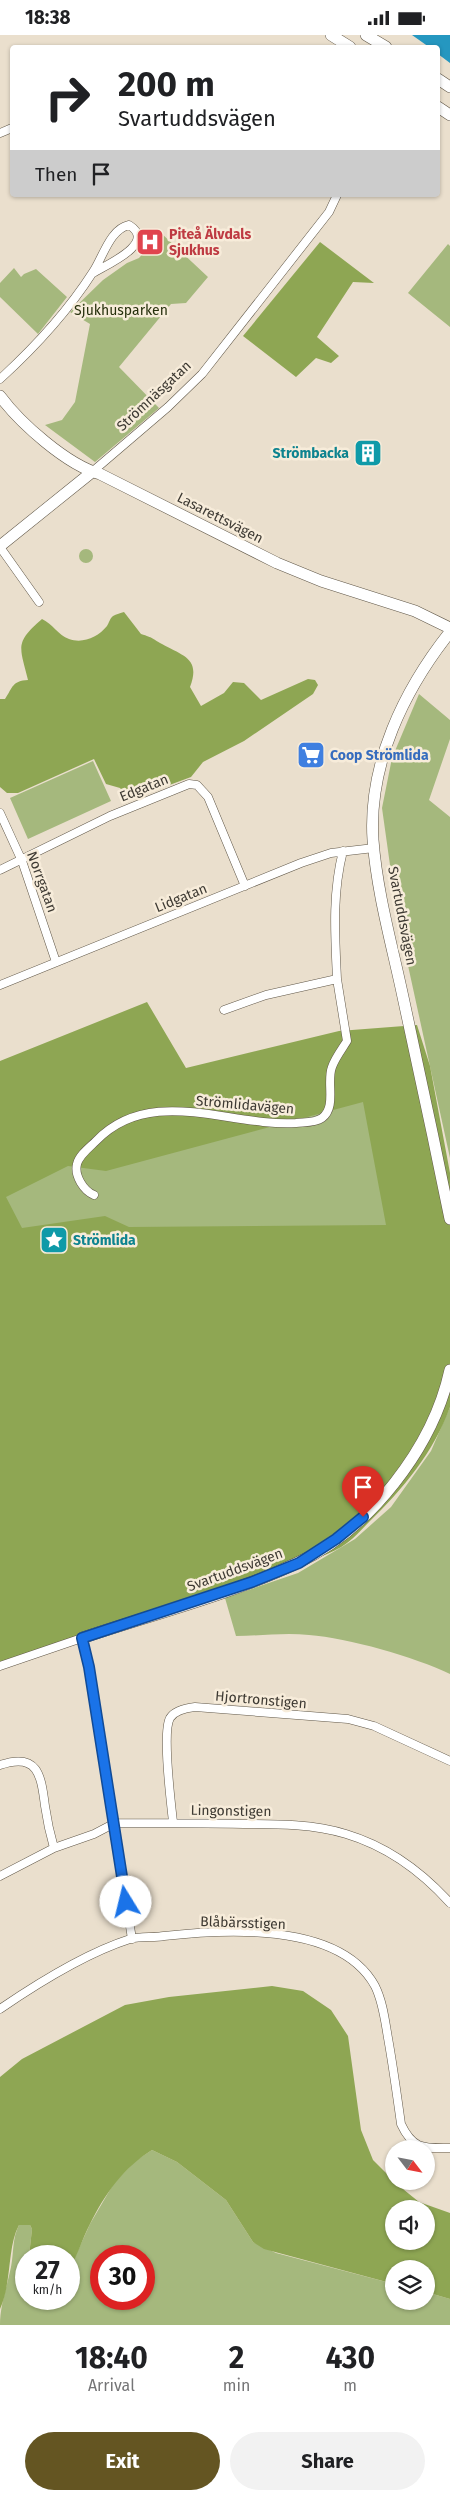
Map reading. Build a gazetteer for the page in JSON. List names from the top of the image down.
{
  "streets": {
    "street": [
      "Strömnäsgatan",
      "Lasarettsvägen",
      "Edgatan",
      "Norrgatan",
      "Lidgatan",
      "Svartuddsvägen",
      "Strömlidavägen",
      "Hjortronstigen",
      "Lingonstigen",
      "Blåbärsstigen"
    ]
  },
  "crossings": [
    ["Strömnäsgatan", "Lasarettsvägen"],
    ["Lasarettsvägen", "Svartuddsvägen"],
    ["Edgatan", "Norrgatan"],
    ["Edgatan", "Lidgatan"],
    ["Norrgatan", "Lidgatan"],
    ["Lidgatan", "Svartuddsvägen"],
    ["Lidgatan", "Strömlidavägen"],
    ["Hjortronstigen", "Lingonstigen"]
  ],
  "parks": ["Sjukhusparken"],
  "places": {
    "hospital": ["Piteå Älvdals Sjukhus"],
    "building": ["Strömbacka"],
    "supermarket": ["Coop Strömlida"],
    "place": ["Strömlida"]
  },
  "north": "bottom right",
  "page": {
    "status": "18:38",
    "turn": ["200 m", "Svartuddsvägen"],
    "then": "Then",
    "speed": "27 km/h",
    "limit": "30",
    "eta": [
      "18:40",
      "Arrival",
      "2",
      "min",
      "430",
      "m"
    ],
    "buttons": ["Exit", "Share"]
  }
}
